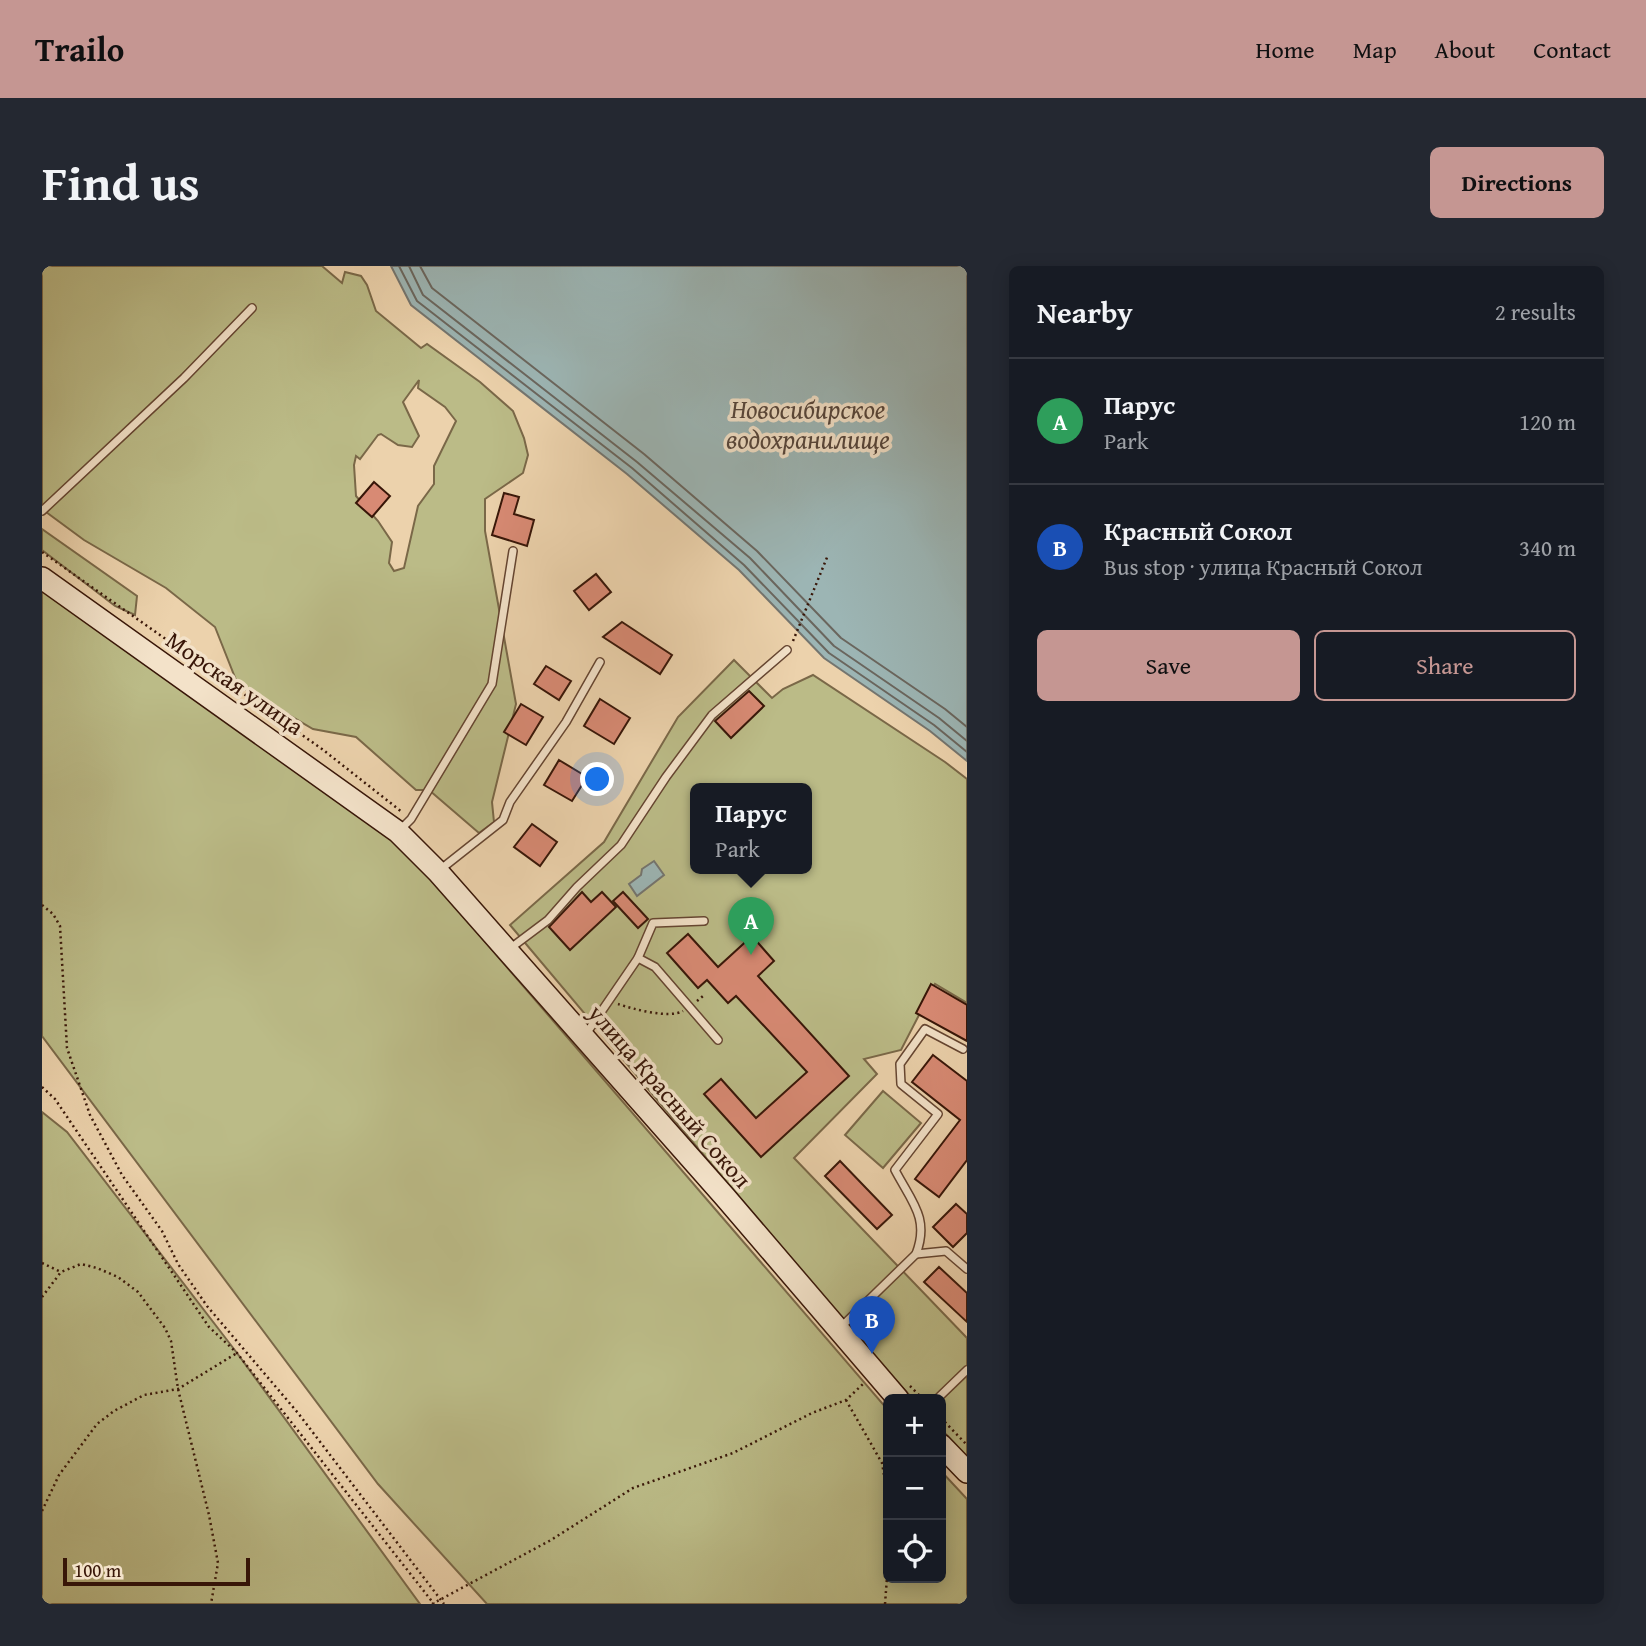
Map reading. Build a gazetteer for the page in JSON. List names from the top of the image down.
{
  "streets": {
    "street": ["Морская улица", "улица Красный Сокол"]
  },
  "crossings": [
    ["Морская улица", "улица Красный Сокол"]
  ],
  "water": ["Новосибирское водохранилище"],
  "scale_bar": "100 m",
  "page": {
    "header": "Trailo",
    "nav": [
      "Home",
      "Map",
      "About",
      "Contact"
    ],
    "title": "Find us",
    "buttons": [
      "Directions",
      ["Save", "Share"]
    ],
    "heading": ["Nearby", "2 results"],
    "list": [
      {
        "mark": "A",
        "name": "Парус",
        "note": "Park",
        "value": "120 m"
      },
      {
        "mark": "B",
        "name": "Красный Сокол",
        "note": "Bus stop · улица Красный Сокол",
        "value": "340 m"
      }
    ],
    "popup": ["Парус", "Park"],
    "pins": ["A", "B"],
    "map_buttons": ["+", "−"],
    "scale": "100 m"
  }
}
